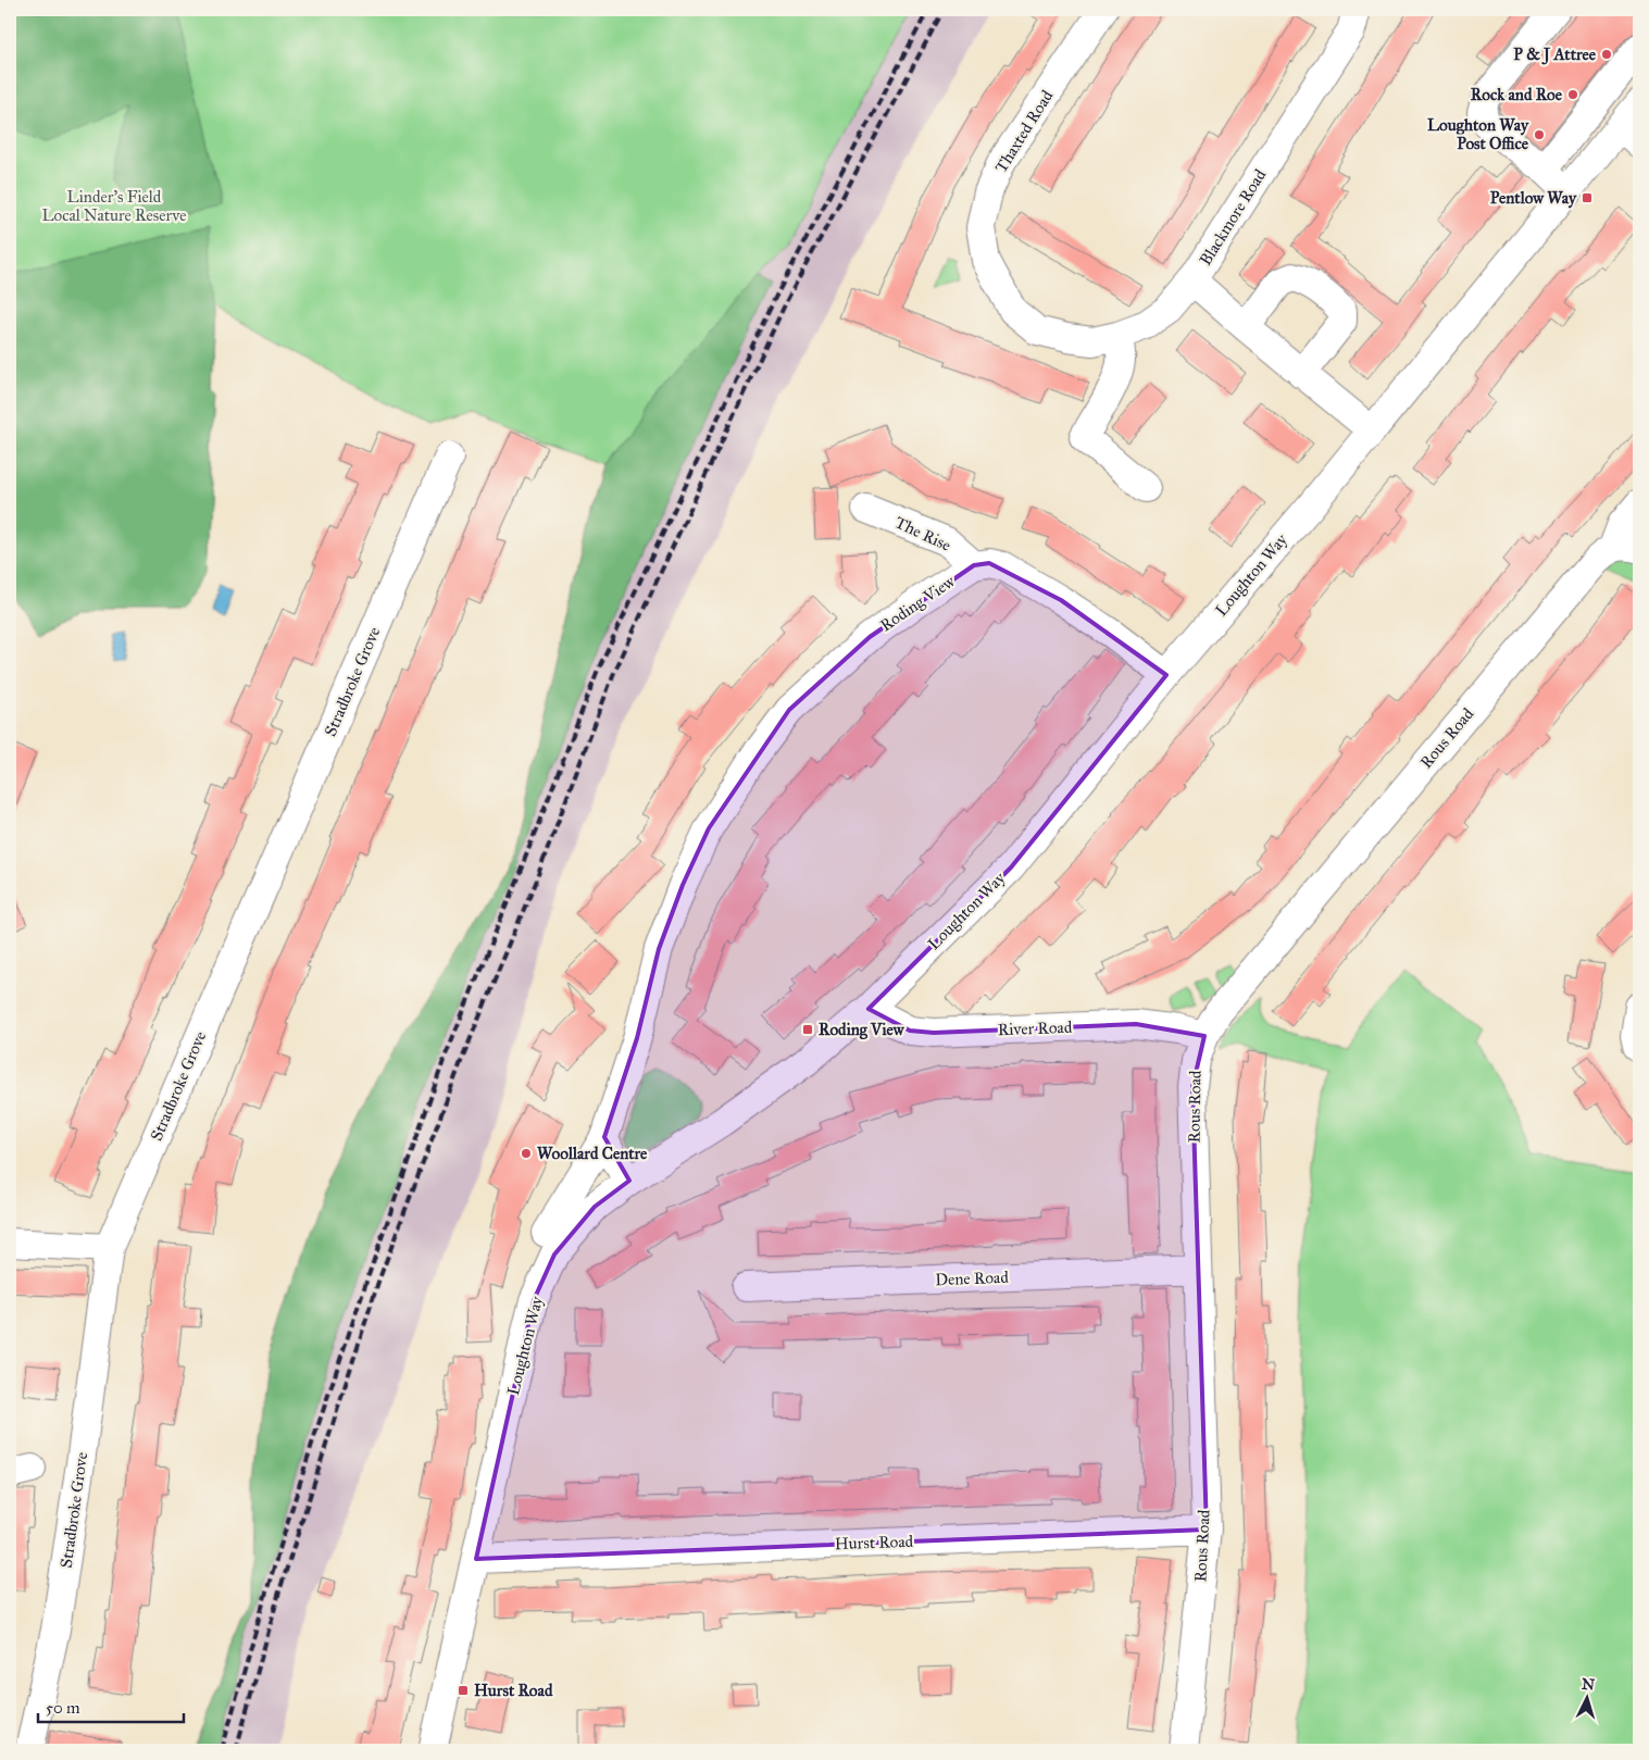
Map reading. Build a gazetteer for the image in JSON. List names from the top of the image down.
{
  "streets": {
    "street": [
      "Thaxted Road",
      "Blackmore Road",
      "The Rise",
      "Loughton Way",
      "Roding View",
      "Stradbroke Grove",
      "Rous Road",
      "River Road",
      "Dene Road",
      "Hurst Road"
    ]
  },
  "crossings": [
    ["Thaxted Road", "Blackmore Road"],
    ["Blackmore Road", "Loughton Way"],
    ["The Rise", "Roding View"],
    ["Loughton Way", "River Road"],
    ["Loughton Way", "Hurst Road"],
    ["Rous Road", "River Road"],
    ["Rous Road", "Dene Road"],
    ["Rous Road", "Hurst Road"]
  ],
  "parks": ["Linder's Field Local Nature Reserve"],
  "places": {
    "other": [
      "P & J Attree",
      "Rock and Roe",
      "Loughton Way Post Office",
      "Woollard Centre"
    ],
    "transit": ["Pentlow Way", "Roding View", "Hurst Road"]
  },
  "scale_bar": "50 m",
  "north": "top"
}
